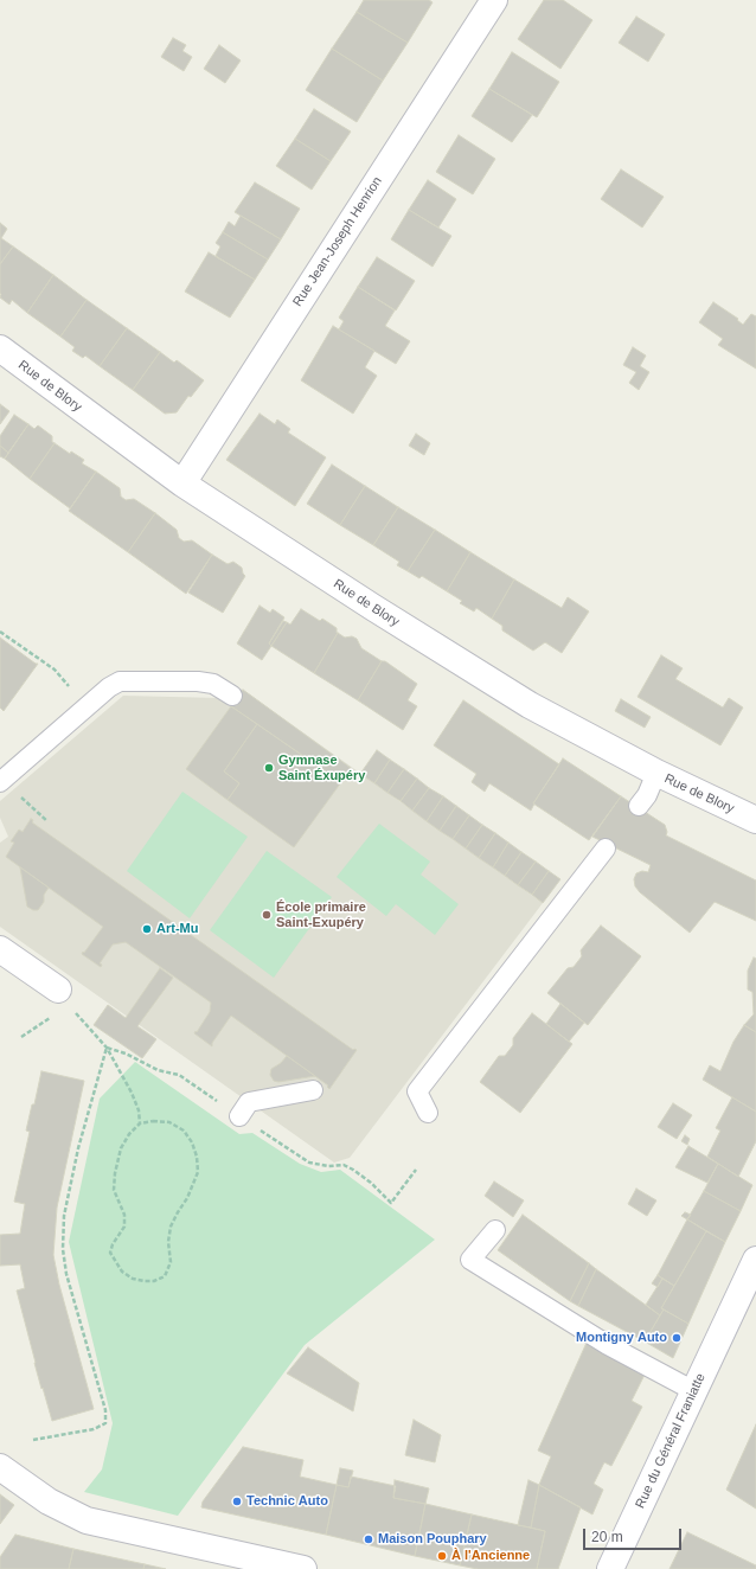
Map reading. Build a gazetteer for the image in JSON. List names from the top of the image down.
{
  "streets": {
    "street": ["Rue Jean-Joseph Henrion", "Rue de Blory", "Rue du Général Franiatte"]
  },
  "crossings": [
    ["Rue Jean-Joseph Henrion", "Rue de Blory"]
  ],
  "places": [
    "Gymnase Saint Éxupéry",
    "École primaire Saint-Exupéry",
    "Art-Mu",
    "Montigny Auto",
    "Technic Auto",
    "Maison Pouphary",
    "À l'Ancienne"
  ],
  "scale_bar": "20 m"
}
